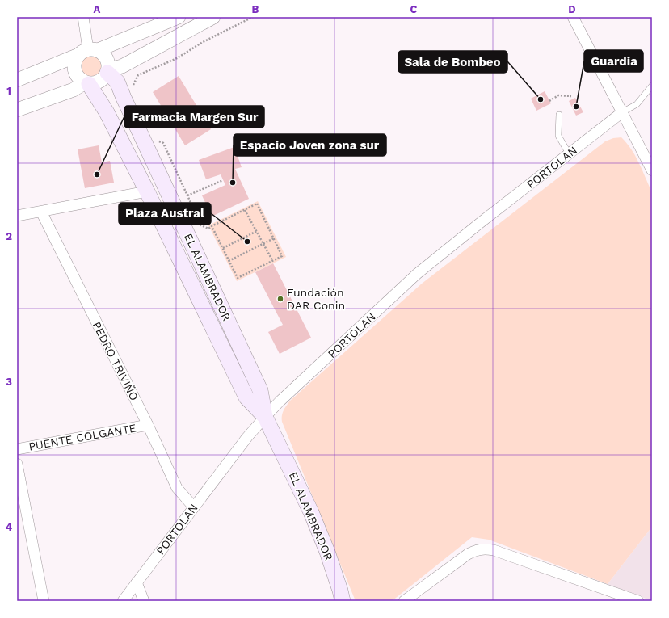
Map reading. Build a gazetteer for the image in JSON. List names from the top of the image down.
{
  "streets": {
    "main road": ["EL ALAMBRADOR"],
    "street": ["PORTOLAN", "PEDRO TRIVIÑO", "PUENTE COLGANTE"]
  },
  "crossings": [
    ["PORTOLAN", "EL ALAMBRADOR"],
    ["PORTOLAN", "PEDRO TRIVIÑO"],
    ["PEDRO TRIVIÑO", "PUENTE COLGANTE"]
  ],
  "places": [
    "Sala de Bombeo",
    "Guardia",
    "Farmacia Margen Sur",
    "Espacio Joven zona sur",
    "Plaza Austral",
    "Fundación DAR Conin"
  ],
  "grid": {
    "columns": [
      "A",
      "B",
      "C",
      "D"
    ],
    "rows": [
      "1",
      "2",
      "3",
      "4"
    ]
  }
}
